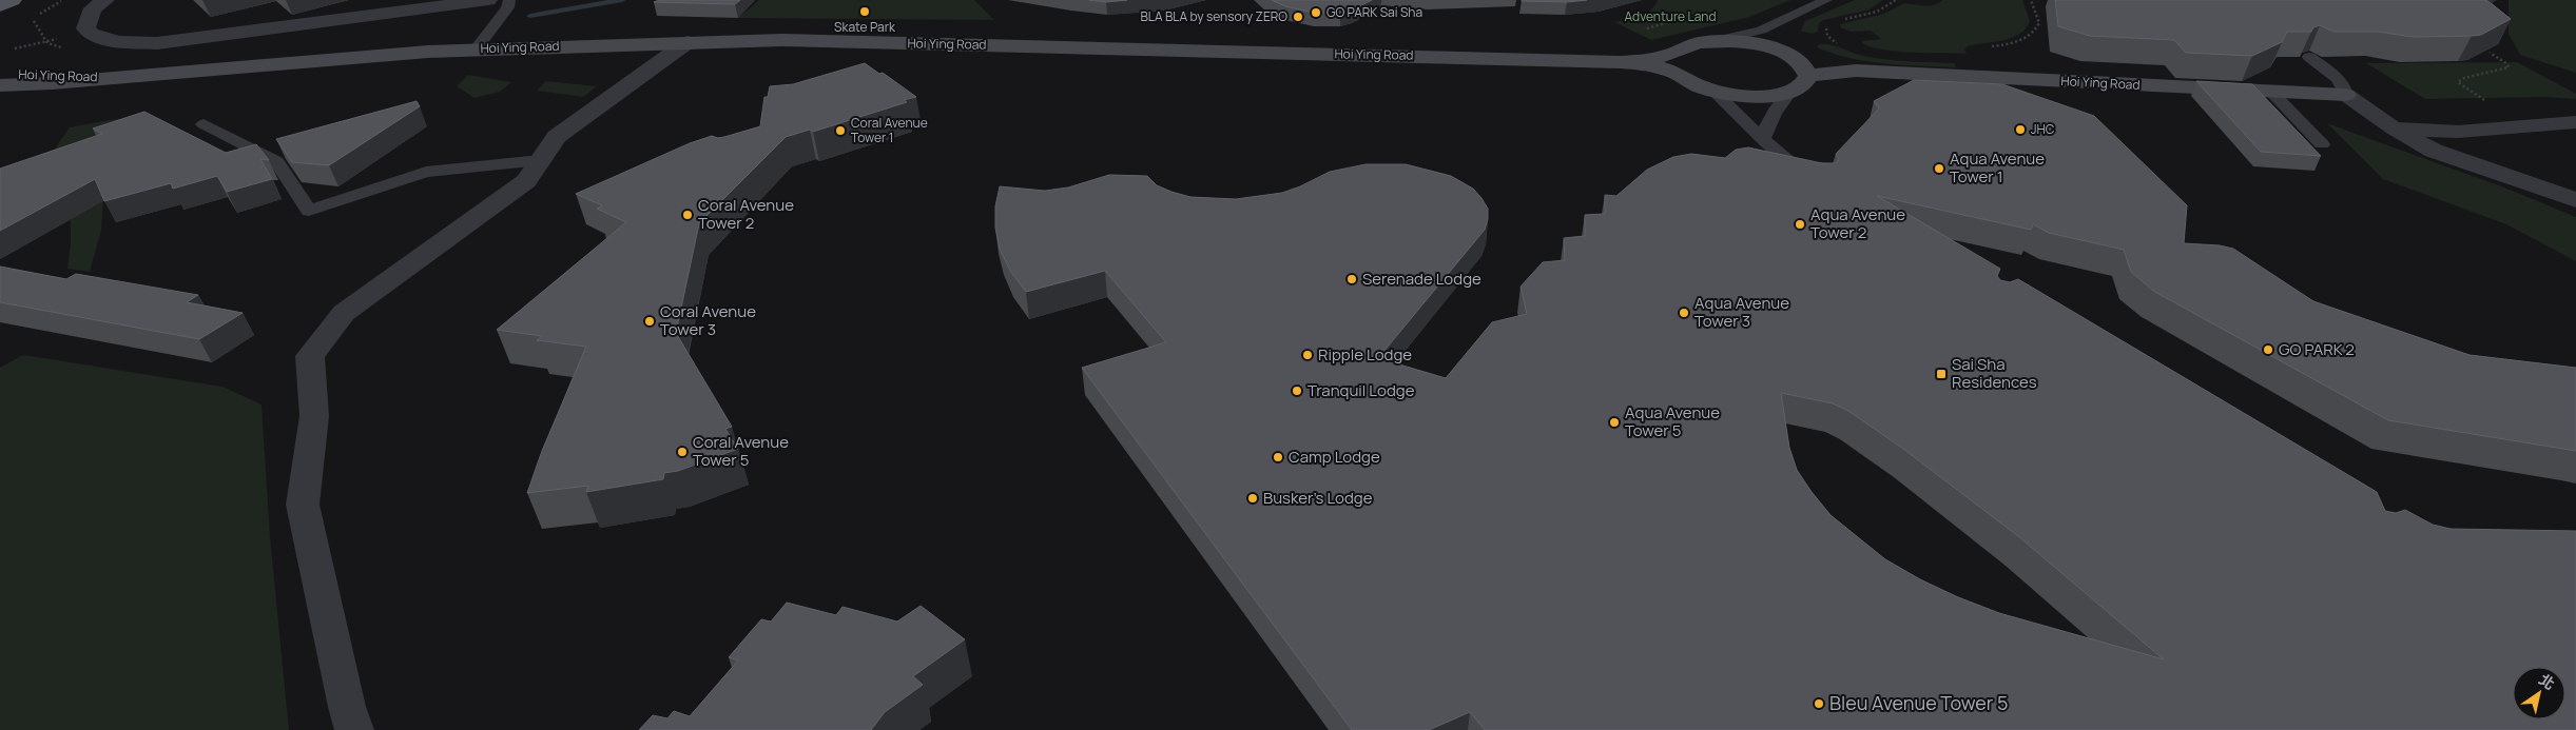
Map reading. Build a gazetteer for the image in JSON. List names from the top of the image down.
{
  "streets": {
    "street": ["Hoi Ying Road"]
  },
  "parks": ["Adventure Land"],
  "places": {
    "other": [
      "Skate Park",
      "GO PARK Sai Sha",
      "BLA BLA by sensory ZERO",
      "JHC",
      "Coral Avenue Tower 1",
      "Aqua Avenue Tower 1",
      "Coral Avenue Tower 2",
      "Aqua Avenue Tower 2",
      "Serenade Lodge",
      "Aqua Avenue Tower 3",
      "Coral Avenue Tower 3",
      "GO PARK 2",
      "Ripple Lodge",
      "Tranquil Lodge",
      "Aqua Avenue Tower 5",
      "Coral Avenue Tower 5",
      "Camp Lodge",
      "Busker's Lodge",
      "Bleu Avenue Tower 5"
    ],
    "transit": ["Sai Sha Residences"]
  },
  "north": "top right"
}
